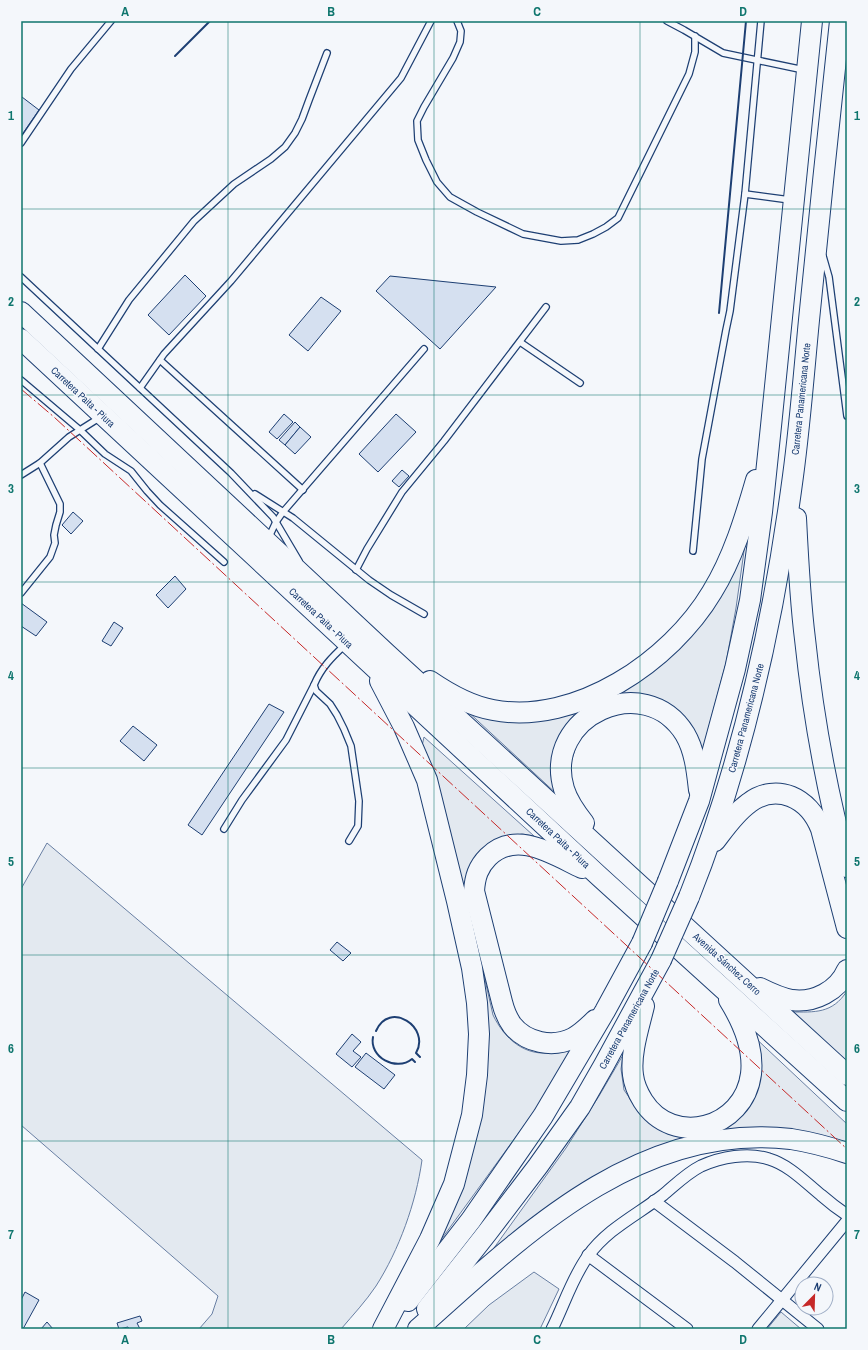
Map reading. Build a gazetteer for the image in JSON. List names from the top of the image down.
{
  "streets": {
    "highway": ["Carretera Paita - Piura", "Carretera Panamericana Norte", "Avenida Sánchez Cerro"]
  },
  "crossings": [
    ["Carretera Paita - Piura", "Avenida Sánchez Cerro"]
  ],
  "north": "top right",
  "grid": {
    "columns": [
      "A",
      "B",
      "C",
      "D"
    ],
    "rows": [
      "1",
      "2",
      "3",
      "4",
      "5",
      "6",
      "7"
    ]
  }
}
